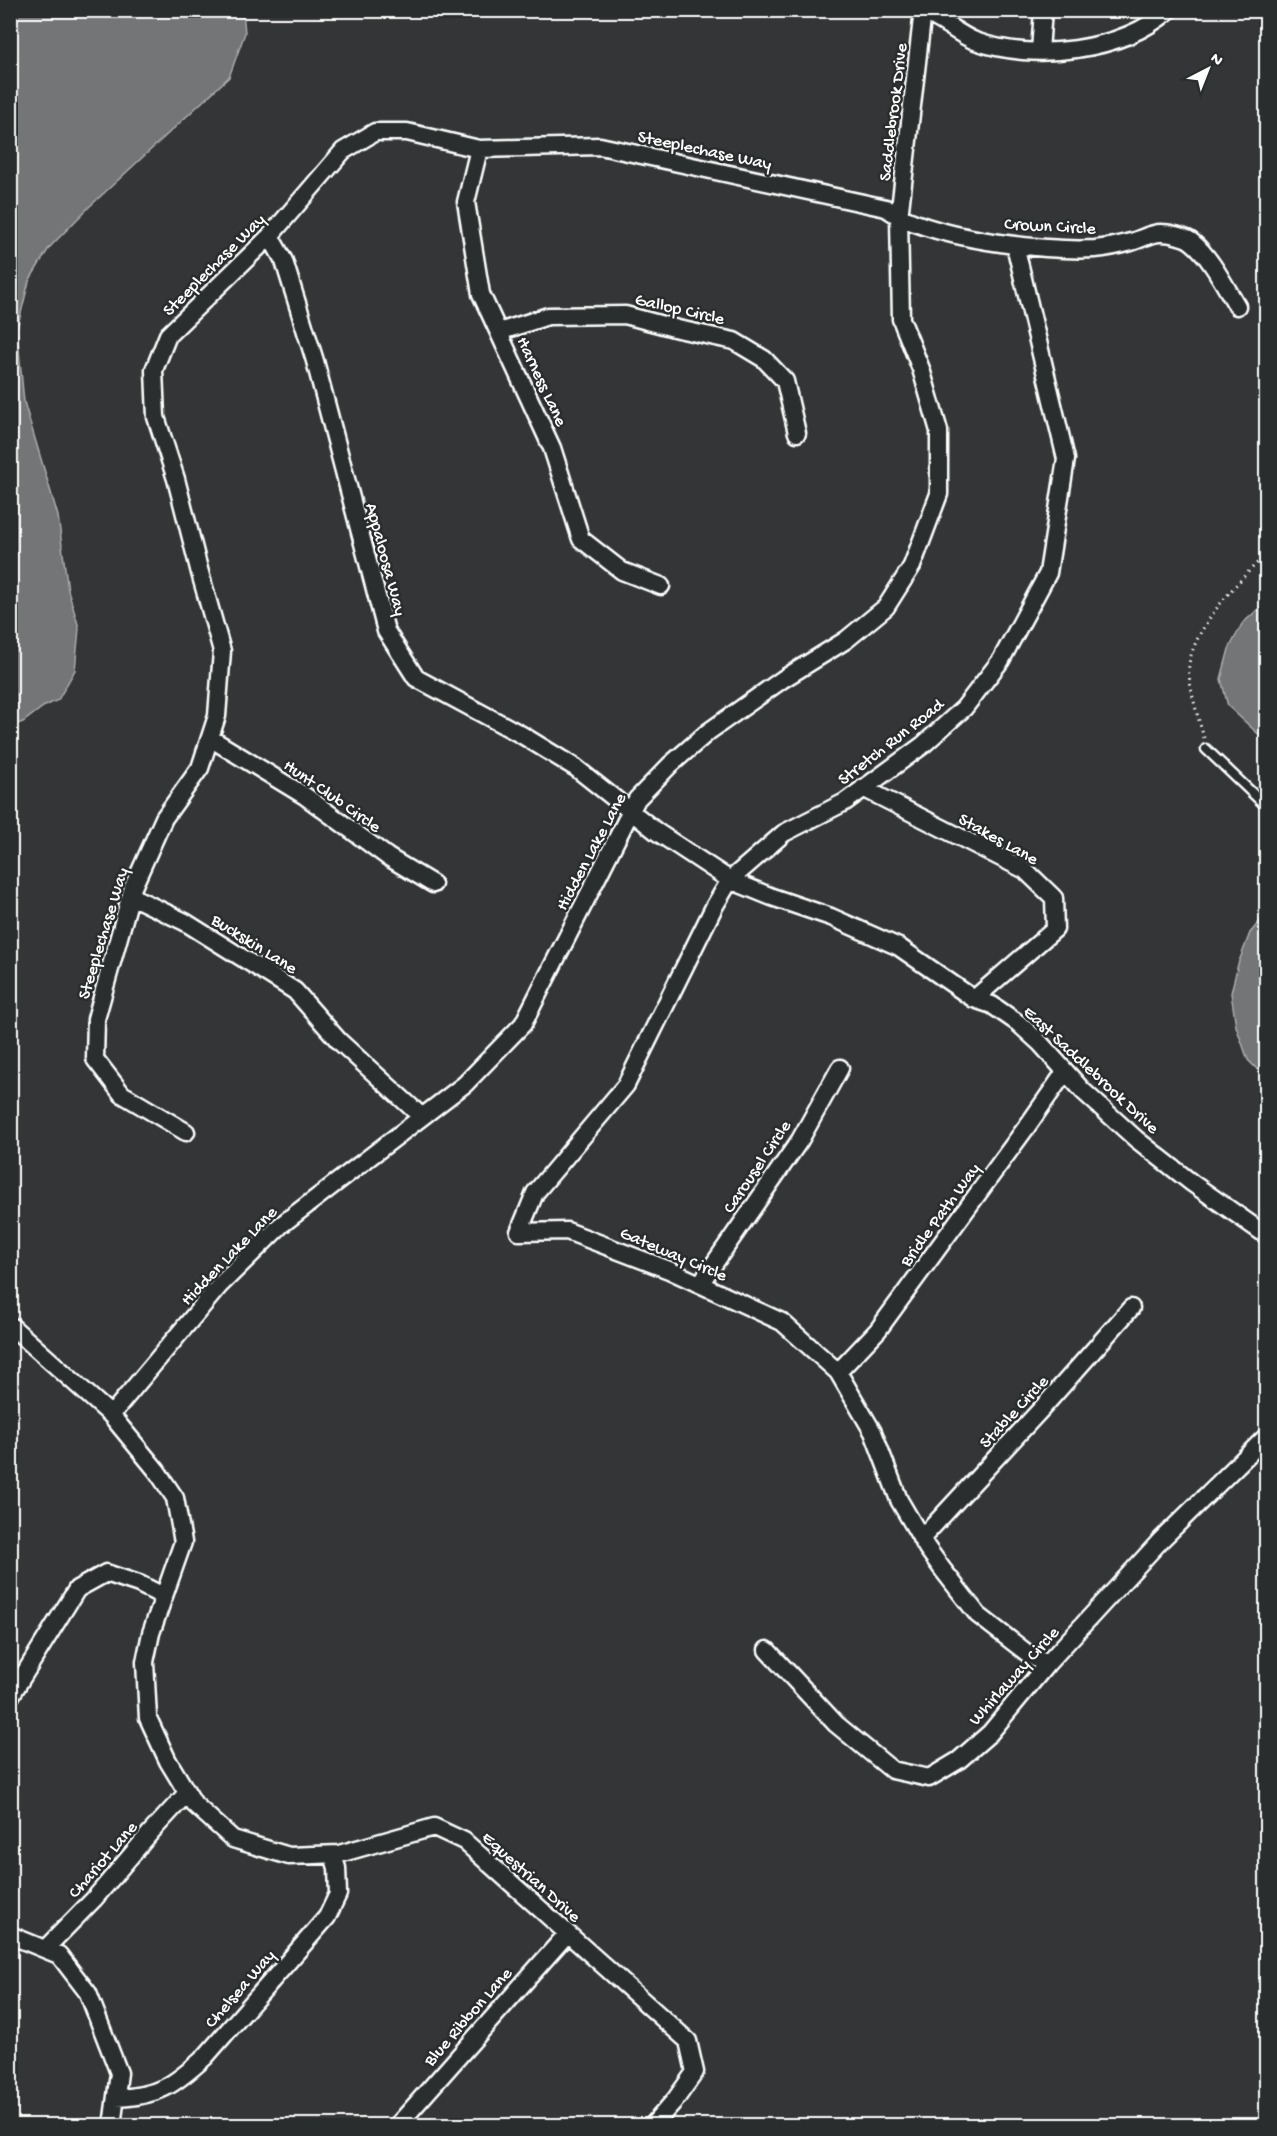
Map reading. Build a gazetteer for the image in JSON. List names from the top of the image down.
{
  "streets": {
    "street": [
      "Saddlebrook Drive",
      "Steeplechase Way",
      "Crown Circle",
      "Gallop Circle",
      "Harness Lane",
      "Appaloosa Way",
      "Stretch Run Road",
      "Hunt Club Circle",
      "Stakes Lane",
      "Hidden Lake Lane",
      "Buckskin Lane",
      "East Saddlebrook Drive",
      "Carousel Circle",
      "Bridle Path Way",
      "Gateway Circle",
      "Stable Circle",
      "Whirlaway Circle",
      "Chariot Lane",
      "Equestrian Drive",
      "Chelsea Way",
      "Blue Ribbon Lane"
    ]
  },
  "crossings": [
    ["Saddlebrook Drive", "Steeplechase Way"],
    ["Saddlebrook Drive", "Crown Circle"],
    ["Saddlebrook Drive", "Hidden Lake Lane"],
    ["Steeplechase Way", "Crown Circle"],
    ["Steeplechase Way", "Harness Lane"],
    ["Steeplechase Way", "Appaloosa Way"],
    ["Steeplechase Way", "Hunt Club Circle"],
    ["Steeplechase Way", "Hidden Lake Lane"],
    ["Steeplechase Way", "Buckskin Lane"],
    ["Crown Circle", "Stretch Run Road"],
    ["Crown Circle", "Hidden Lake Lane"],
    ["Gallop Circle", "Harness Lane"],
    ["Appaloosa Way", "Hidden Lake Lane"],
    ["Appaloosa Way", "East Saddlebrook Drive"],
    ["Stretch Run Road", "Stakes Lane"],
    ["Stretch Run Road", "East Saddlebrook Drive"],
    ["Stretch Run Road", "Gateway Circle"],
    ["Stakes Lane", "East Saddlebrook Drive"],
    ["Hidden Lake Lane", "Buckskin Lane"],
    ["Hidden Lake Lane", "East Saddlebrook Drive"],
    ["Hidden Lake Lane", "Equestrian Drive"],
    ["East Saddlebrook Drive", "Bridle Path Way"],
    ["East Saddlebrook Drive", "Gateway Circle"],
    ["Carousel Circle", "Gateway Circle"],
    ["Bridle Path Way", "Gateway Circle"],
    ["Gateway Circle", "Stable Circle"],
    ["Gateway Circle", "Whirlaway Circle"],
    ["Chariot Lane", "Equestrian Drive"],
    ["Equestrian Drive", "Chelsea Way"],
    ["Equestrian Drive", "Blue Ribbon Lane"]
  ],
  "north": "top right"
}
